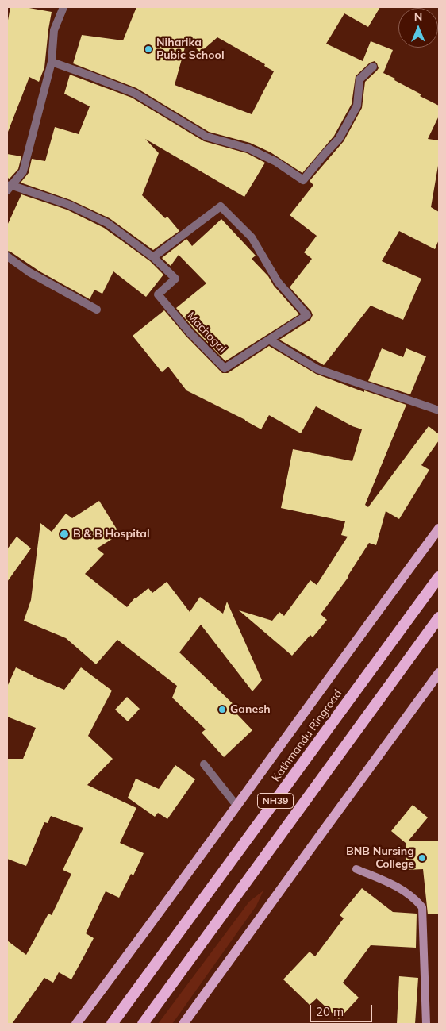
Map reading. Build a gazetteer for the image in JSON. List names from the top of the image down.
{
  "streets": {
    "highway": ["Kathmandu Ringroad", "NH39"],
    "street": ["Machagal"]
  },
  "places": [
    "Niharika Pubic School",
    "B & B Hospital",
    "Ganesh",
    "BNB Nursing College"
  ],
  "scale_bar": "20 m",
  "north": "top"
}
